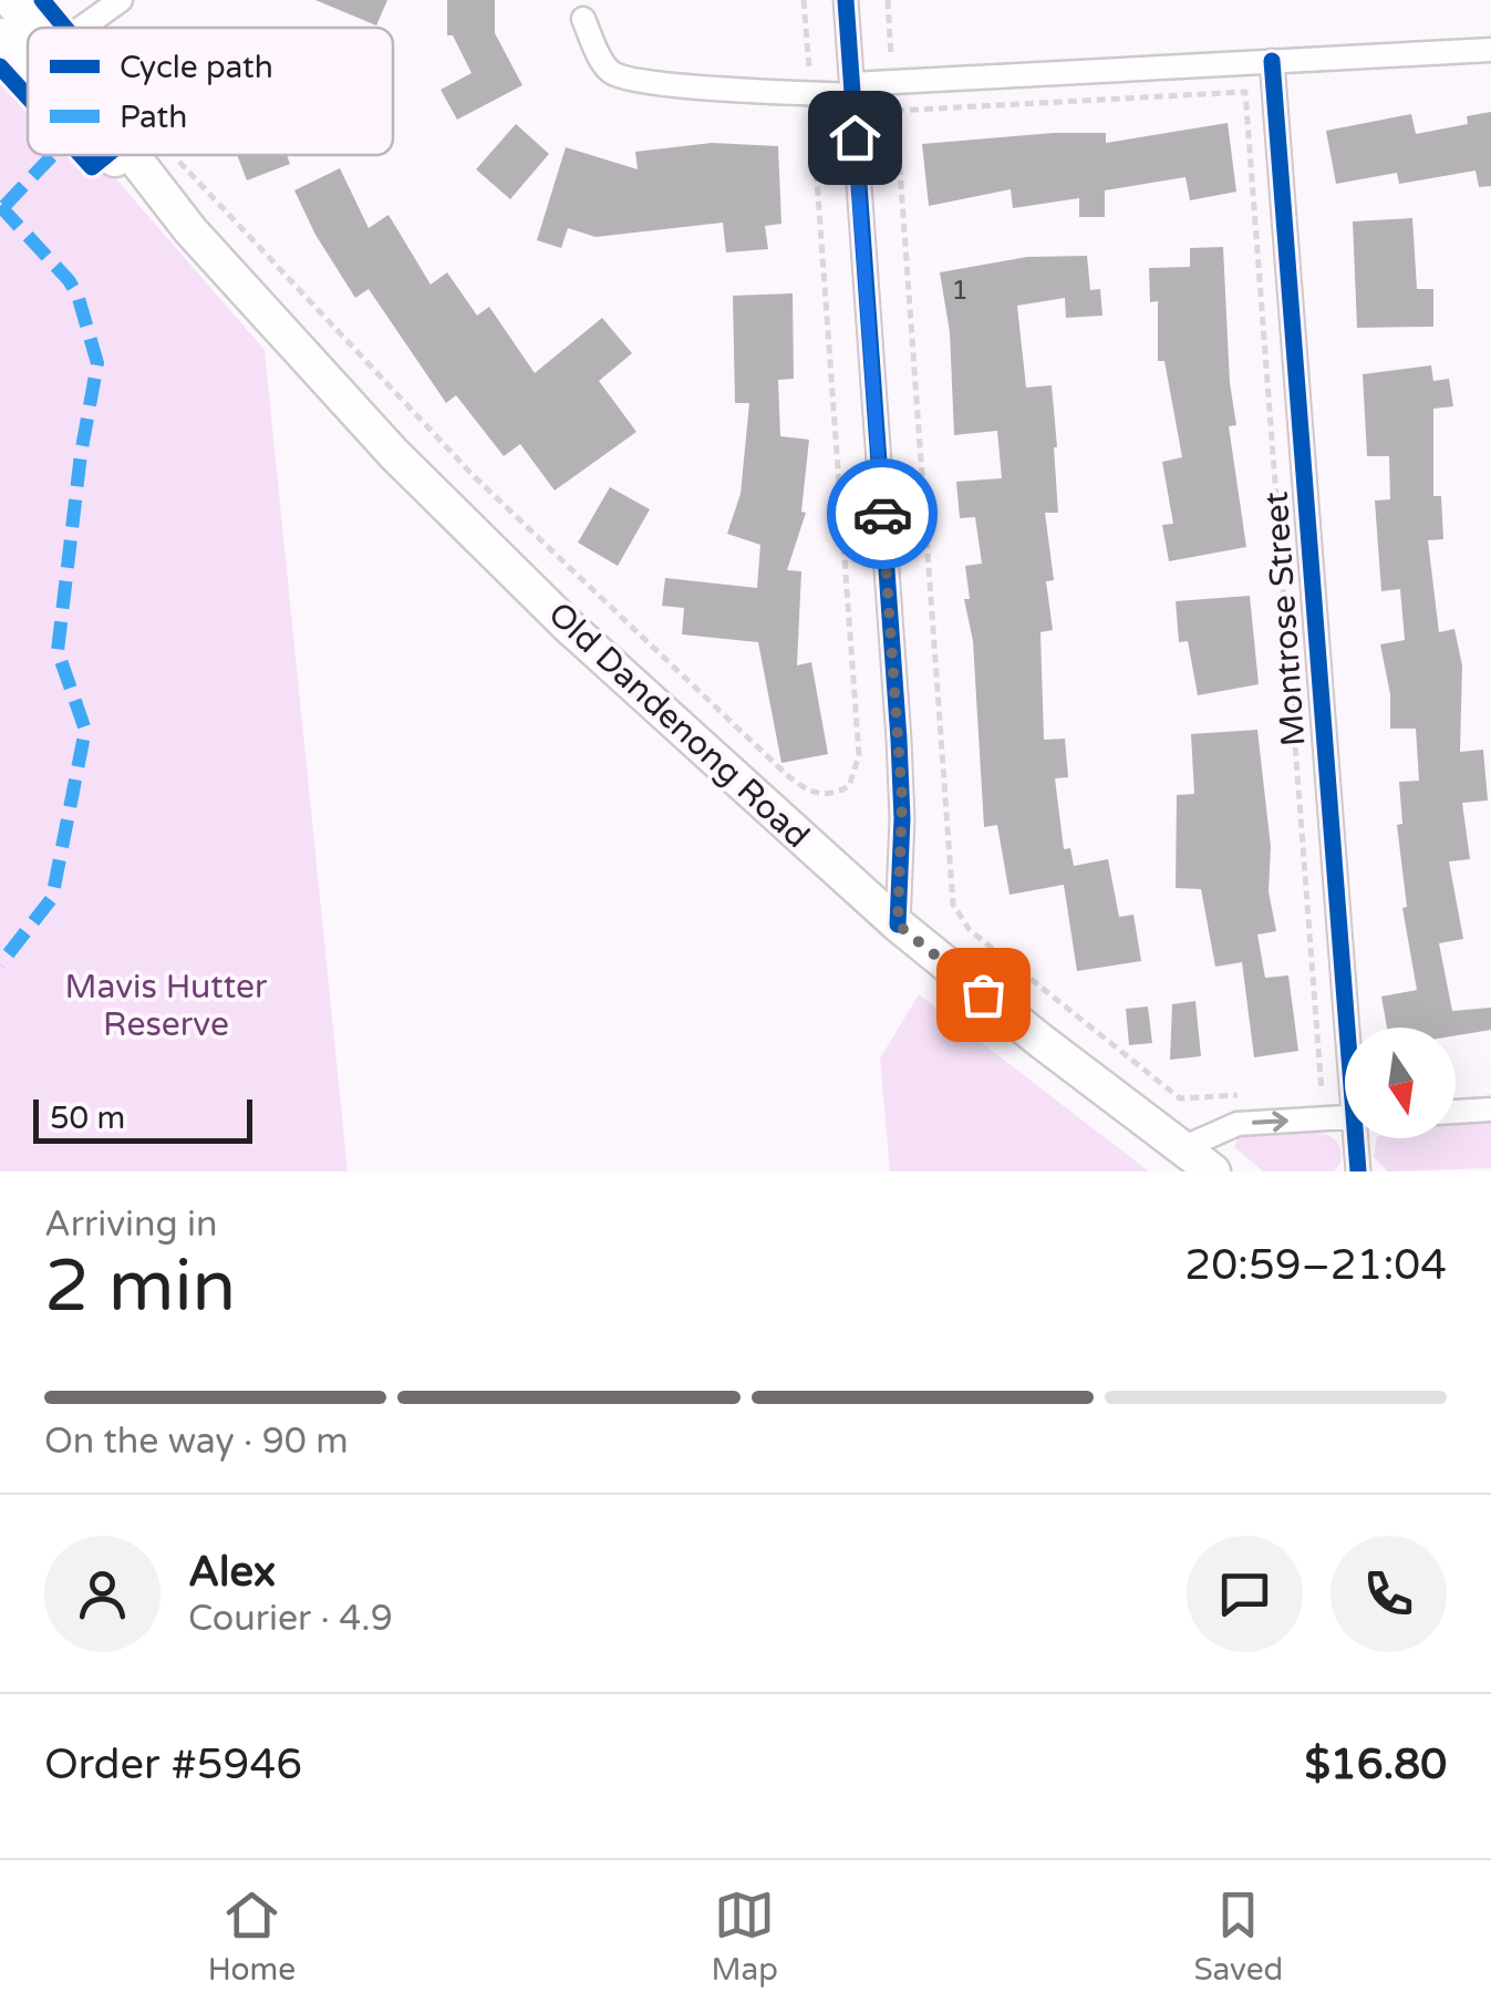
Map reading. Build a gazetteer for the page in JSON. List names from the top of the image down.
{
  "streets": {
    "main road": ["Old Dandenong Road"],
    "street": ["Montrose Street"]
  },
  "parks": ["Mavis Hutter Reserve"],
  "house_numbers": ["1"],
  "legend": ["Cycle path", "Path"],
  "scale_bar": "50 m",
  "north": "bottom",
  "page": {
    "scale": "50 m",
    "heading": ["2 min", "Arriving in", "20:59–21:04"],
    "panel": [
      "Alex",
      "Courier · 4.9",
      "Order #5946",
      "$16.80"
    ],
    "bar": "On the way · 90 m",
    "tabs": ["Home", "Map", "Saved"]
  }
}
